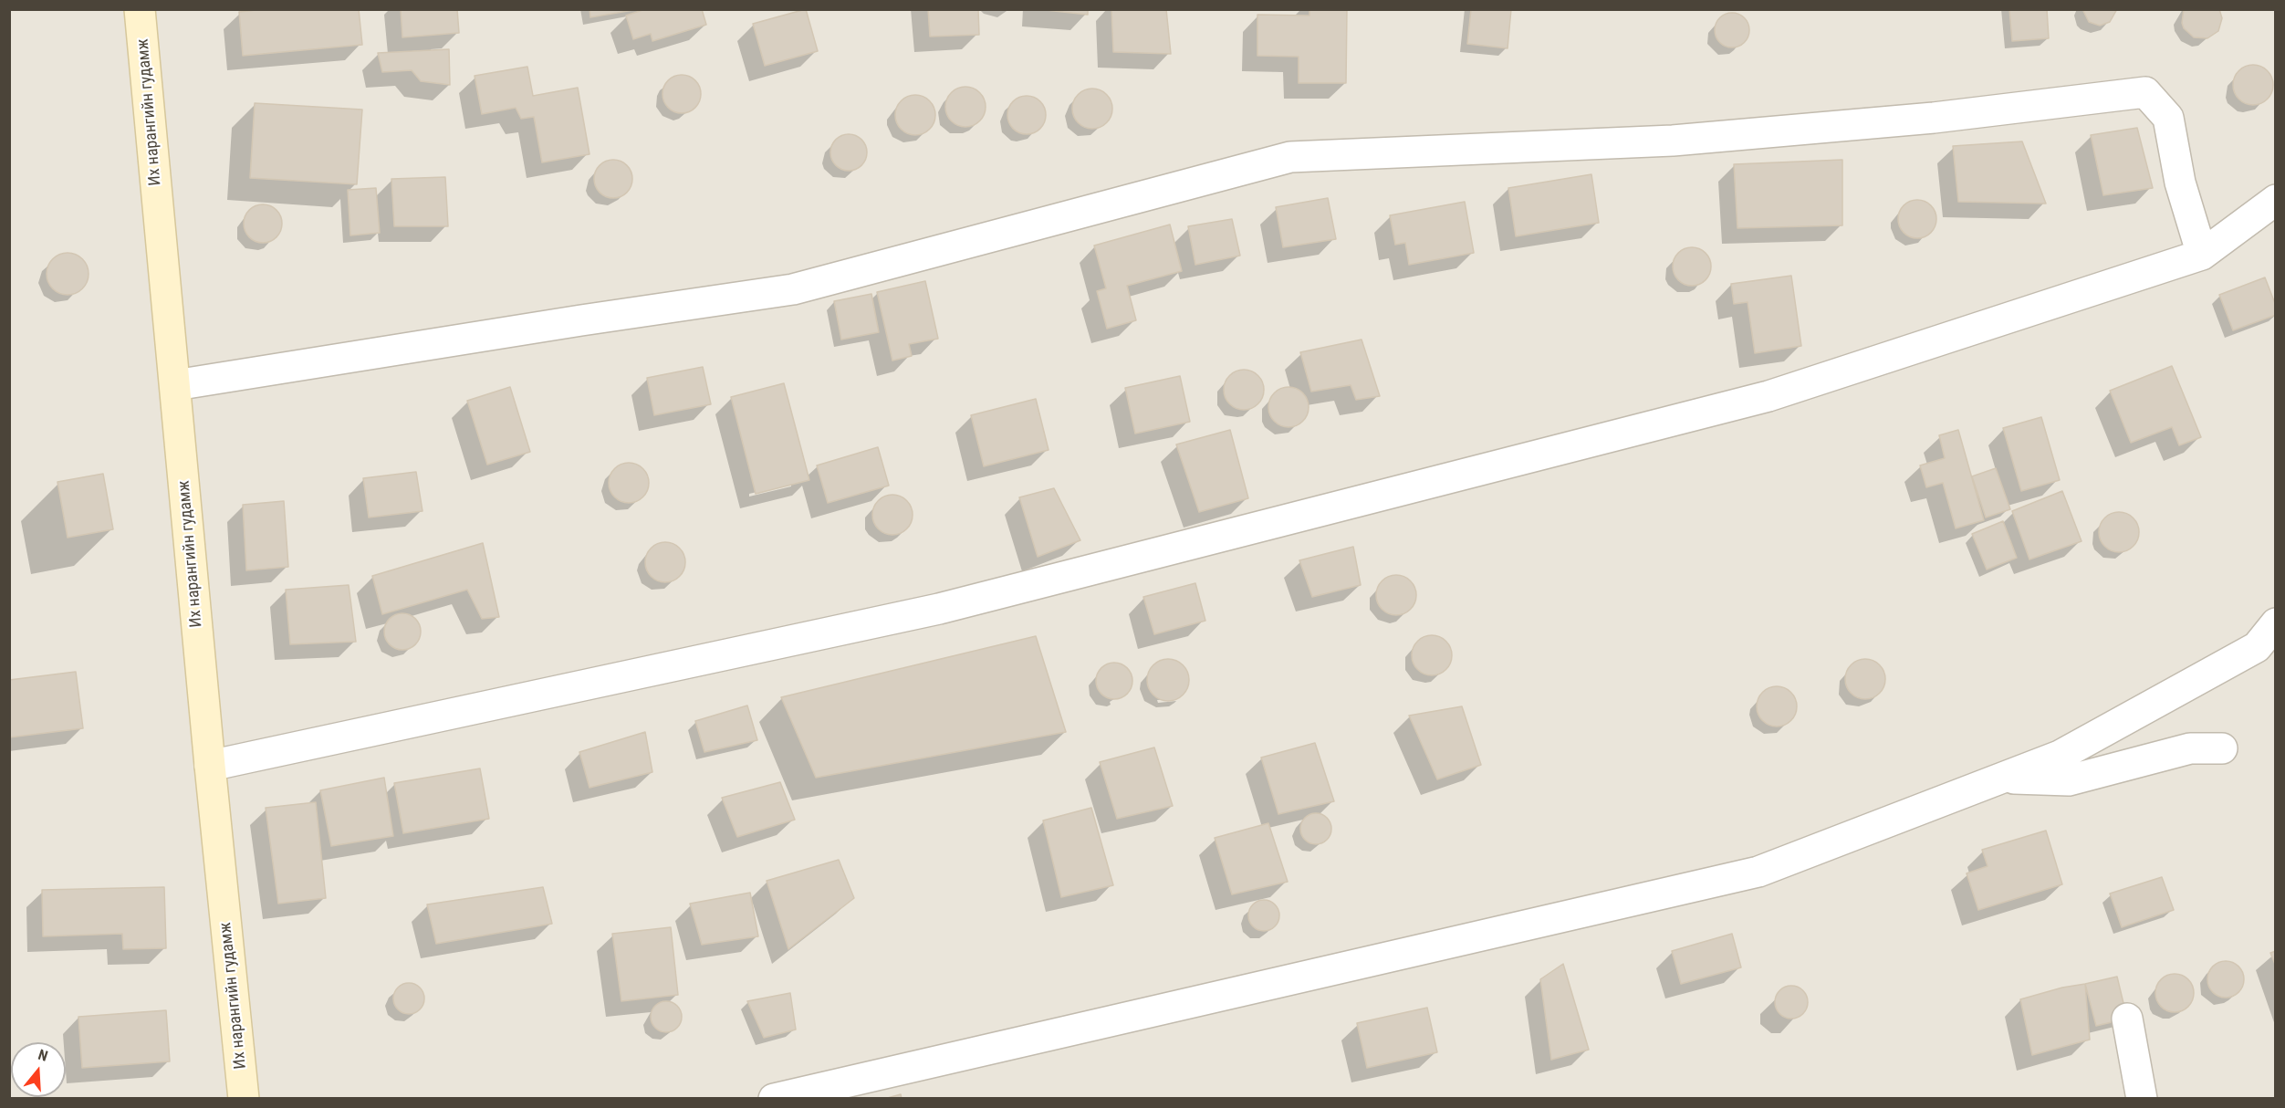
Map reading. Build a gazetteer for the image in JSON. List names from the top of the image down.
{
  "streets": {
    "main road": ["Их нарангийн гудамж"]
  },
  "north": "top"
}
